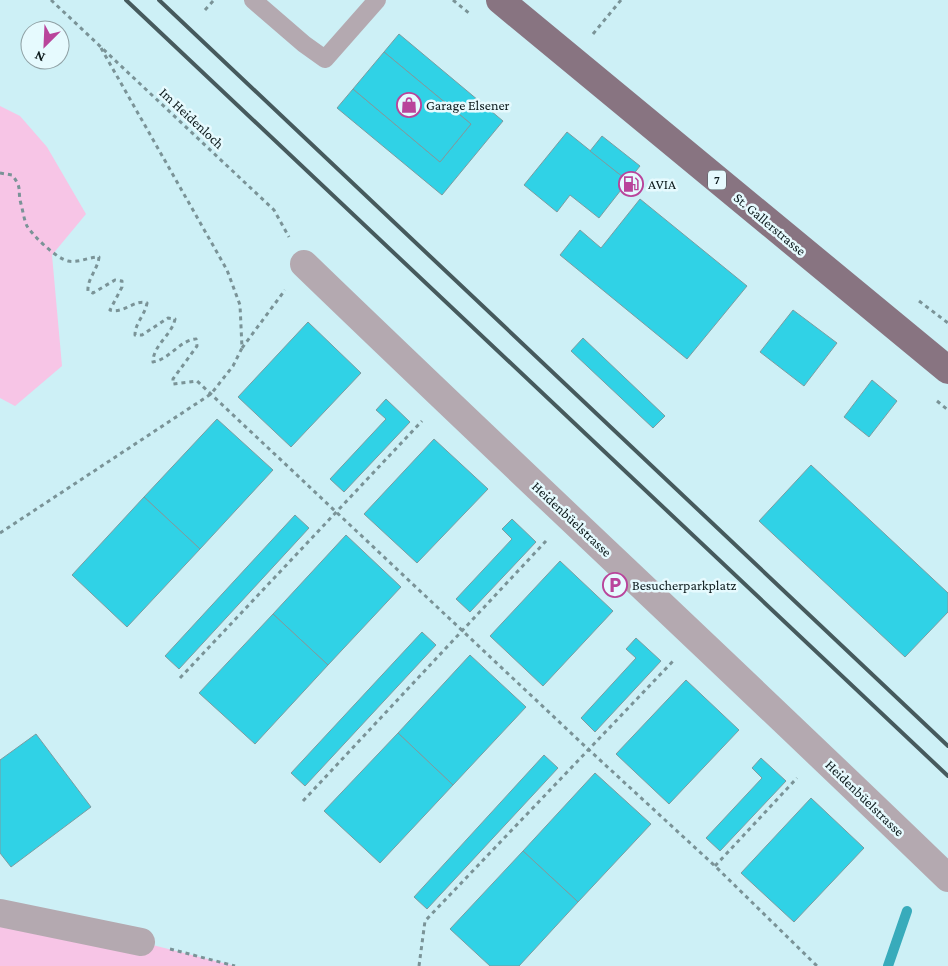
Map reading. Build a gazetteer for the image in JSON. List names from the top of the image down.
{
  "streets": {
    "main road": ["7", "St. Gallerstrasse"],
    "street": ["Heidenbüelstrasse"],
    "path": ["Im Heidenloch"]
  },
  "crossings": [
    ["Im Heidenloch", "Heidenbüelstrasse"]
  ],
  "places": {
    "shop": ["Garage Elsener"],
    "fuel station": ["AVIA"],
    "parking": ["Besucherparkplatz"]
  },
  "north": "bottom left"
}
